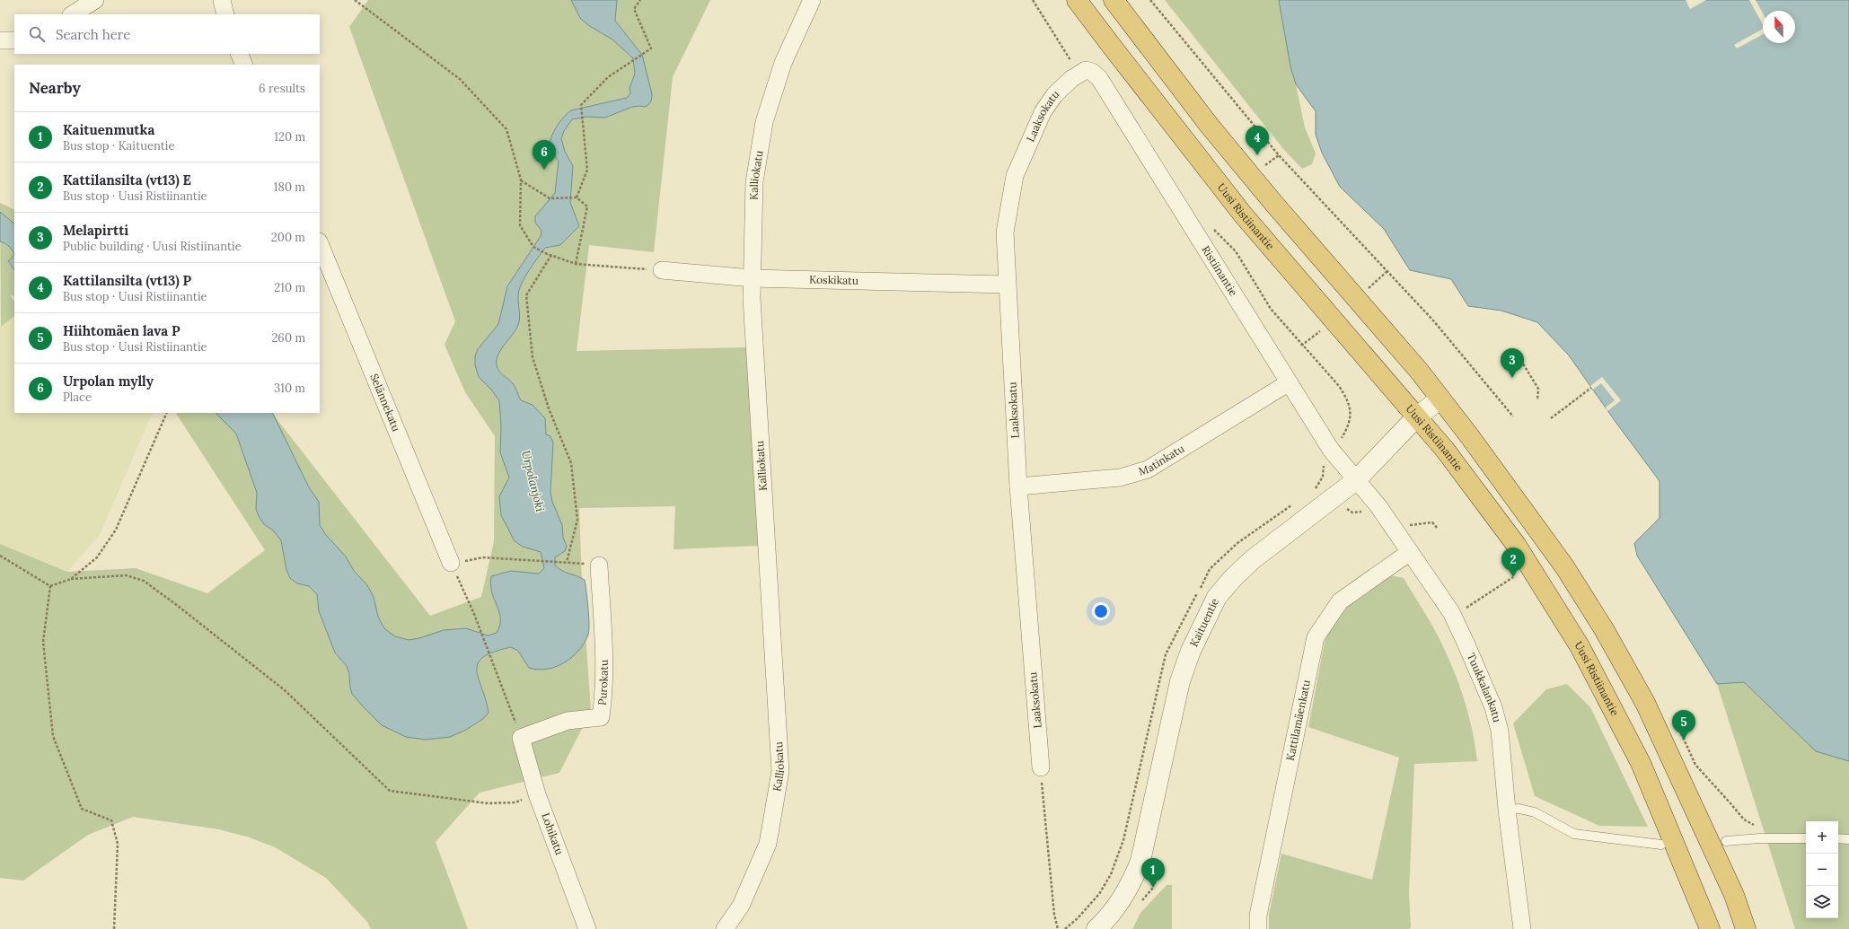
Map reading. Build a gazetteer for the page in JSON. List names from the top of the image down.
{
  "streets": {
    "highway": ["Uusi Ristiinantie"],
    "street": [
      "Laaksokatu",
      "Kalliokatu",
      "Ristiinantie",
      "Koskikatu",
      "Selännekatu",
      "Matinkatu",
      "Kaituentie",
      "Purokatu",
      "Tuukkalankatu",
      "Kattilamäenkatu",
      "Lohikatu"
    ]
  },
  "crossings": [
    ["Laaksokatu", "Ristiinantie"],
    ["Laaksokatu", "Koskikatu"],
    ["Laaksokatu", "Matinkatu"],
    ["Kalliokatu", "Koskikatu"],
    ["Uusi Ristiinantie", "Kaituentie"],
    ["Ristiinantie", "Matinkatu"],
    ["Ristiinantie", "Kaituentie"],
    ["Ristiinantie", "Tuukkalankatu"],
    ["Kaituentie", "Tuukkalankatu"],
    ["Purokatu", "Lohikatu"],
    ["Tuukkalankatu", "Kattilamäenkatu"]
  ],
  "water": ["Urpolanjoki"],
  "north": "top",
  "page": {
    "search": "Search here",
    "heading": ["Nearby", "6 results"],
    "list": [
      {
        "mark": "1",
        "name": "Kaituenmutka",
        "note": "Bus stop · Kaituentie",
        "value": "120 m"
      },
      {
        "mark": "2",
        "name": "Kattilansilta (vt13) E",
        "note": "Bus stop · Uusi Ristiinantie",
        "value": "180 m"
      },
      {
        "mark": "3",
        "name": "Melapirtti",
        "note": "Public building · Uusi Ristiinantie",
        "value": "200 m"
      },
      {
        "mark": "4",
        "name": "Kattilansilta (vt13) P",
        "note": "Bus stop · Uusi Ristiinantie",
        "value": "210 m"
      },
      {
        "mark": "5",
        "name": "Hiihtomäen lava P",
        "note": "Bus stop · Uusi Ristiinantie",
        "value": "260 m"
      },
      {
        "mark": "6",
        "name": "Urpolan mylly",
        "note": "Place",
        "value": "310 m"
      }
    ],
    "pins": [
      "4",
      "6",
      "3",
      "2",
      "5",
      "1"
    ],
    "map_buttons": ["+", "−"]
  }
}
